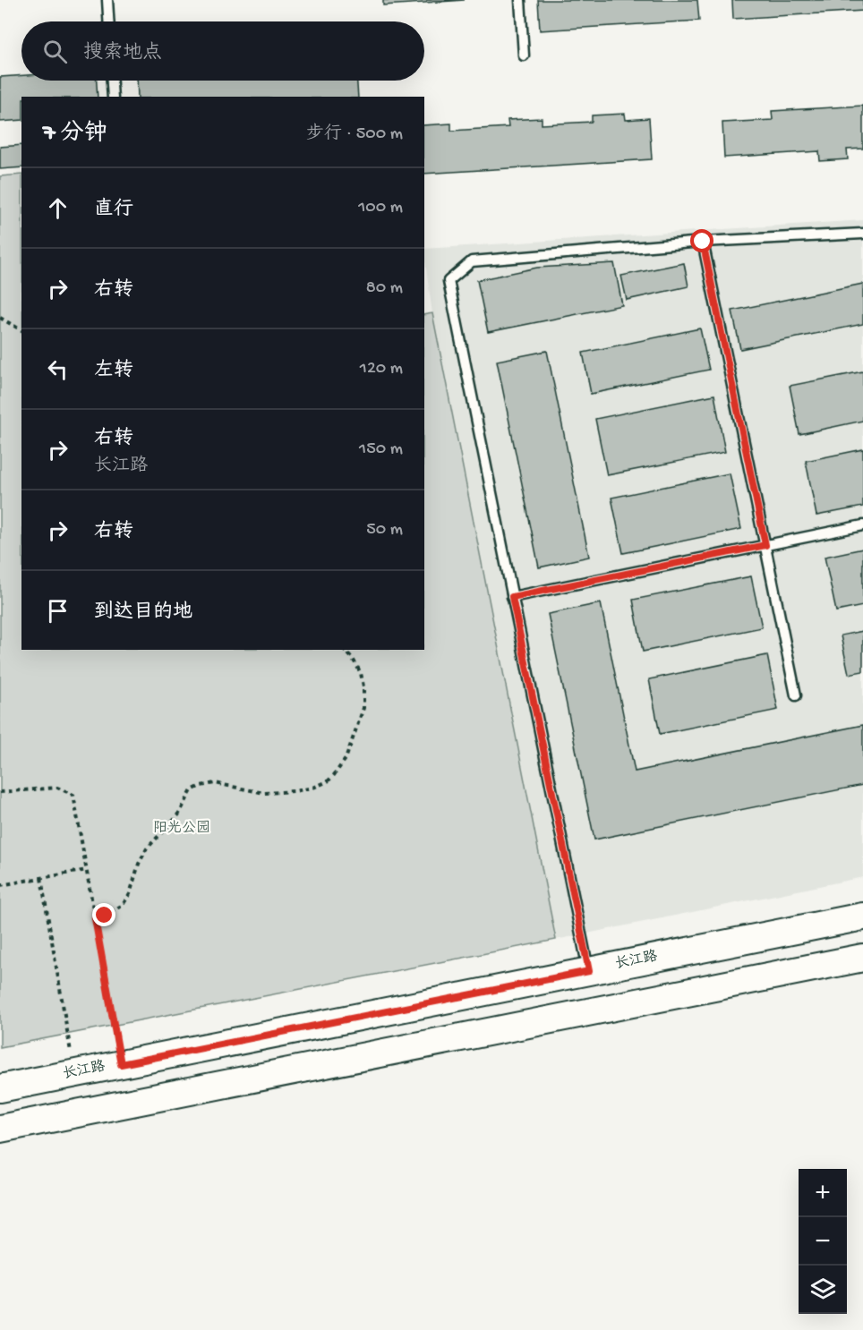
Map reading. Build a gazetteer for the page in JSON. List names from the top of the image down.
{
  "streets": {
    "street": ["长江路"]
  },
  "parks": ["阳光公园"],
  "page": {
    "search": "搜索地点",
    "heading": ["7 分钟", "步行 · 500 m"],
    "list": [
      ["直行", "100 m"],
      ["右转", "80 m"],
      ["左转", "120 m"],
      ["右转", "长江路", "150 m"],
      ["右转", "50 m"],
      "到达目的地"
    ],
    "map_buttons": ["+", "−"]
  }
}
